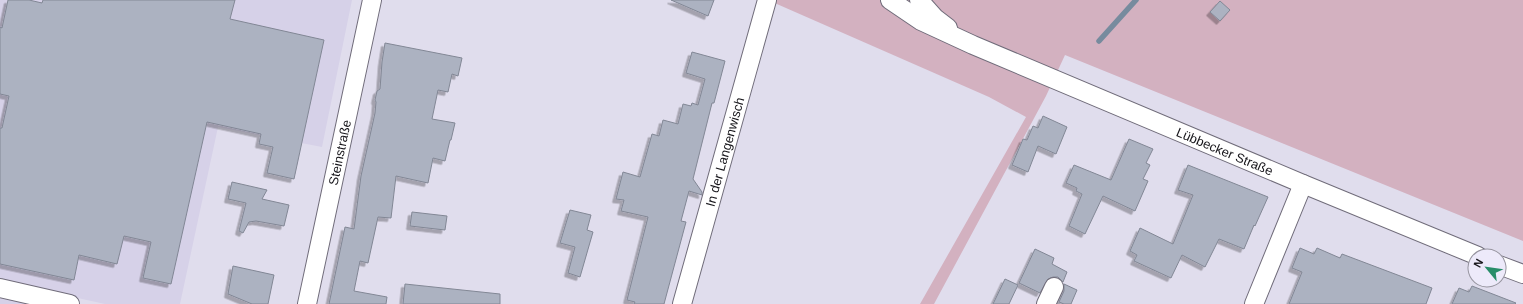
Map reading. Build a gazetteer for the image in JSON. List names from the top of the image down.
{
  "streets": {
    "street": ["Steinstraße", "In der Langenwisch", "Lübbecker Straße"]
  },
  "north": "top left"
}
